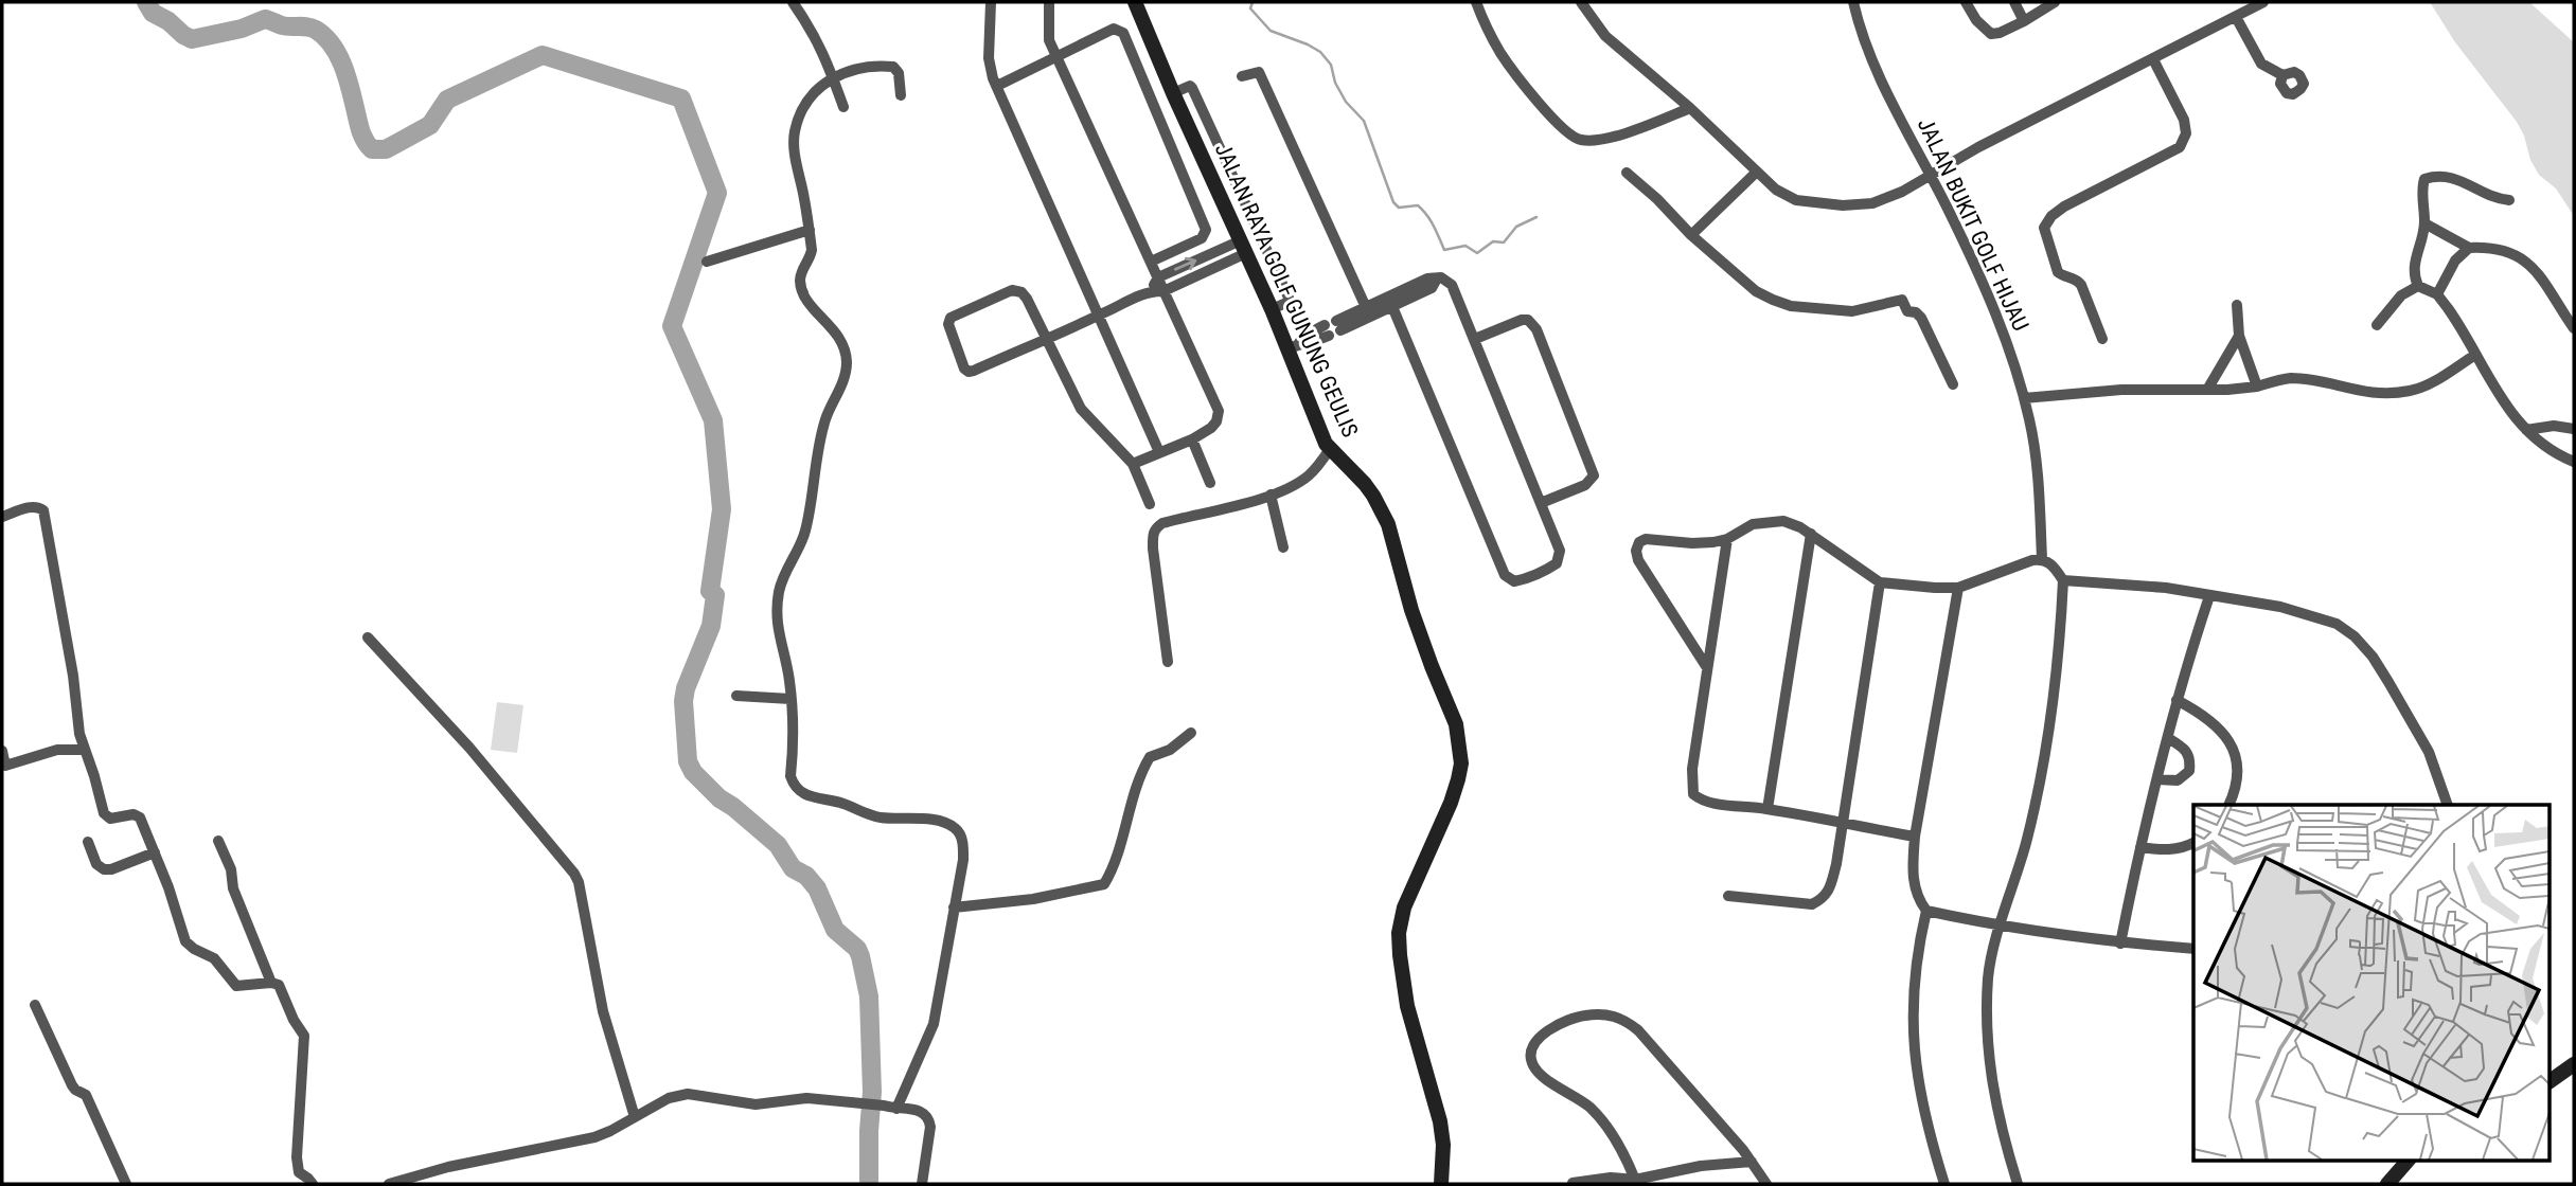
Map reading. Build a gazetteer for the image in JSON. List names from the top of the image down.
{
  "streets": {
    "main road": ["JALAN RAYA GOLF GUNUNG GEULIS"],
    "street": ["JALAN BUKIT GOLF HIJAU"]
  }
}
